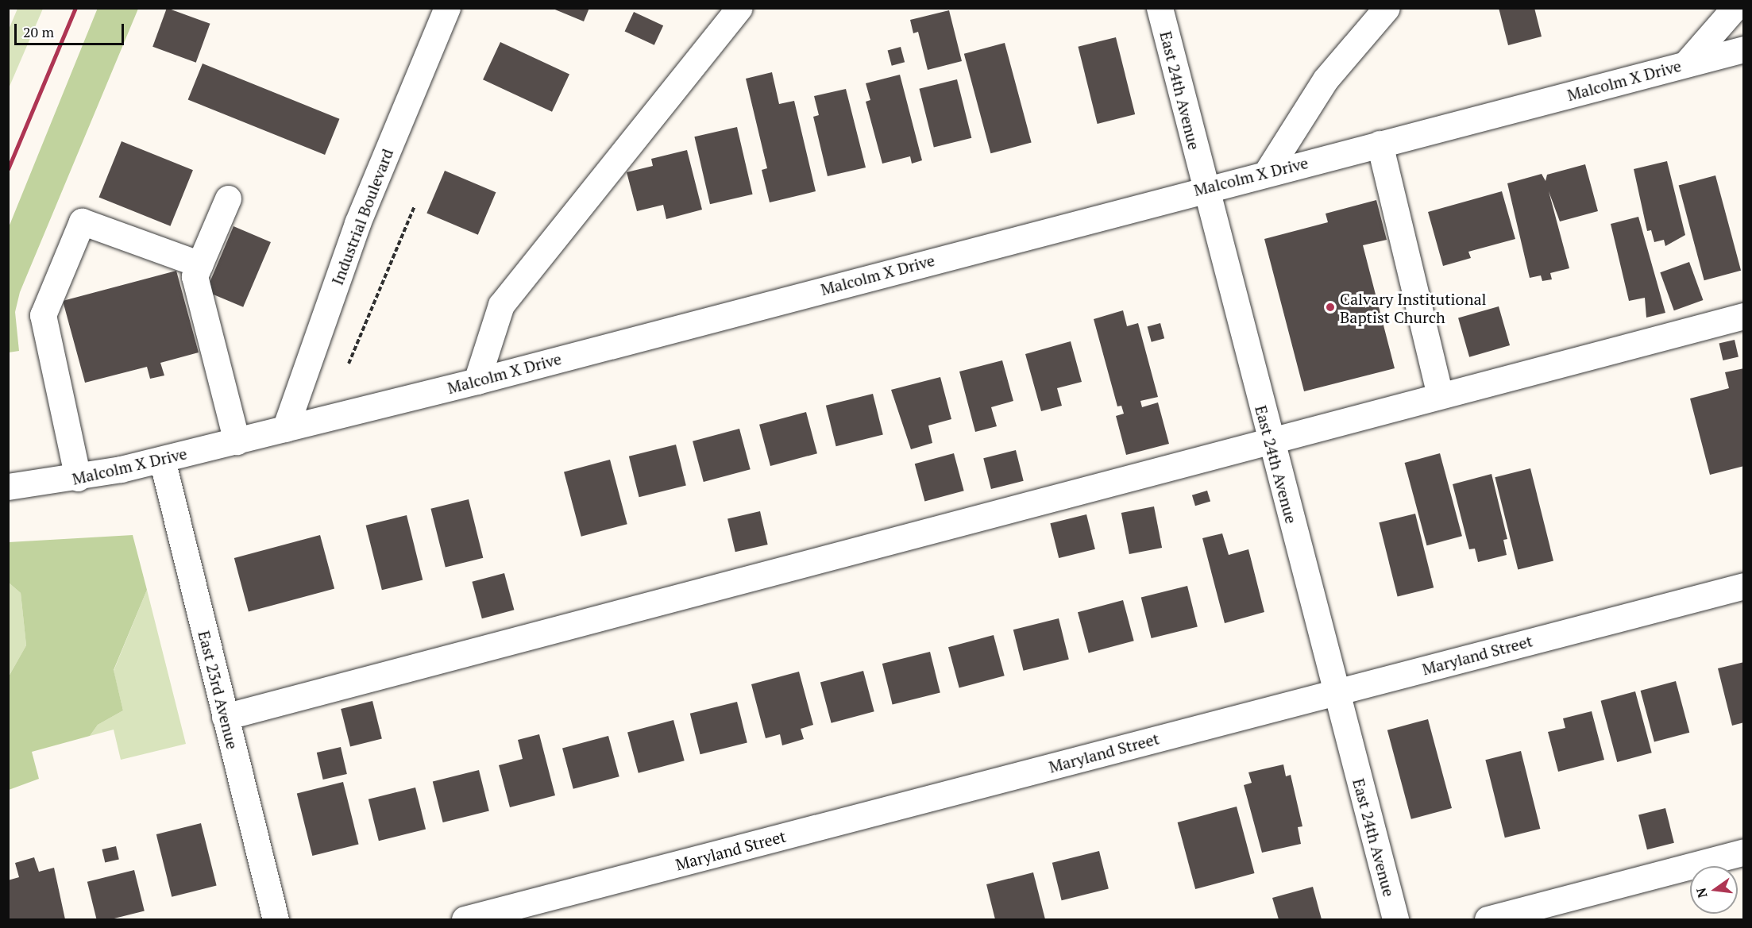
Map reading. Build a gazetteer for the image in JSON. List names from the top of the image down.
{
  "streets": {
    "street": [
      "Malcolm X Drive",
      "East 24th Avenue",
      "Industrial Boulevard",
      "Maryland Street",
      "East 23rd Avenue"
    ]
  },
  "crossings": [
    ["Malcolm X Drive", "East 24th Avenue"],
    ["Malcolm X Drive", "Industrial Boulevard"],
    ["Malcolm X Drive", "East 23rd Avenue"],
    ["East 24th Avenue", "Maryland Street"]
  ],
  "places": ["Calvary Institutional Baptist Church"],
  "scale_bar": "20 m",
  "north": "left"
}
